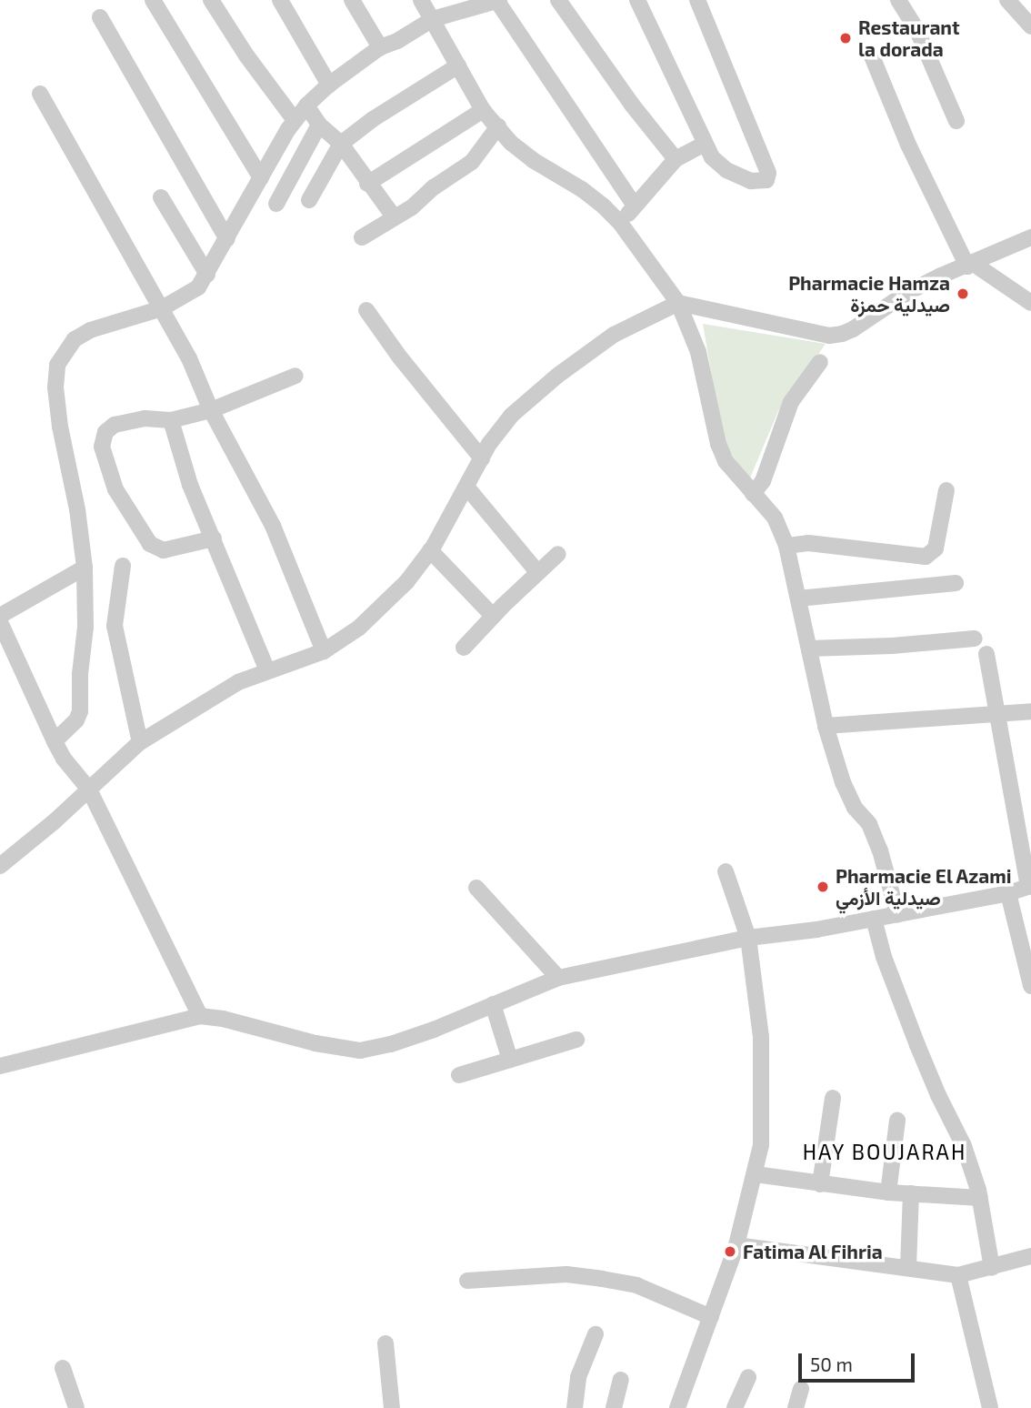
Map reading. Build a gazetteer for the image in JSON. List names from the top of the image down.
{
  "districts": ["HAY BOUJARAH"],
  "places": [
    "Restaurant la dorada",
    "Pharmacie Hamza صيدلية حمزة",
    "Pharmacie El Azami صيدلية الأزمي",
    "Fatima Al Fihria"
  ],
  "scale_bar": "50 m"
}
